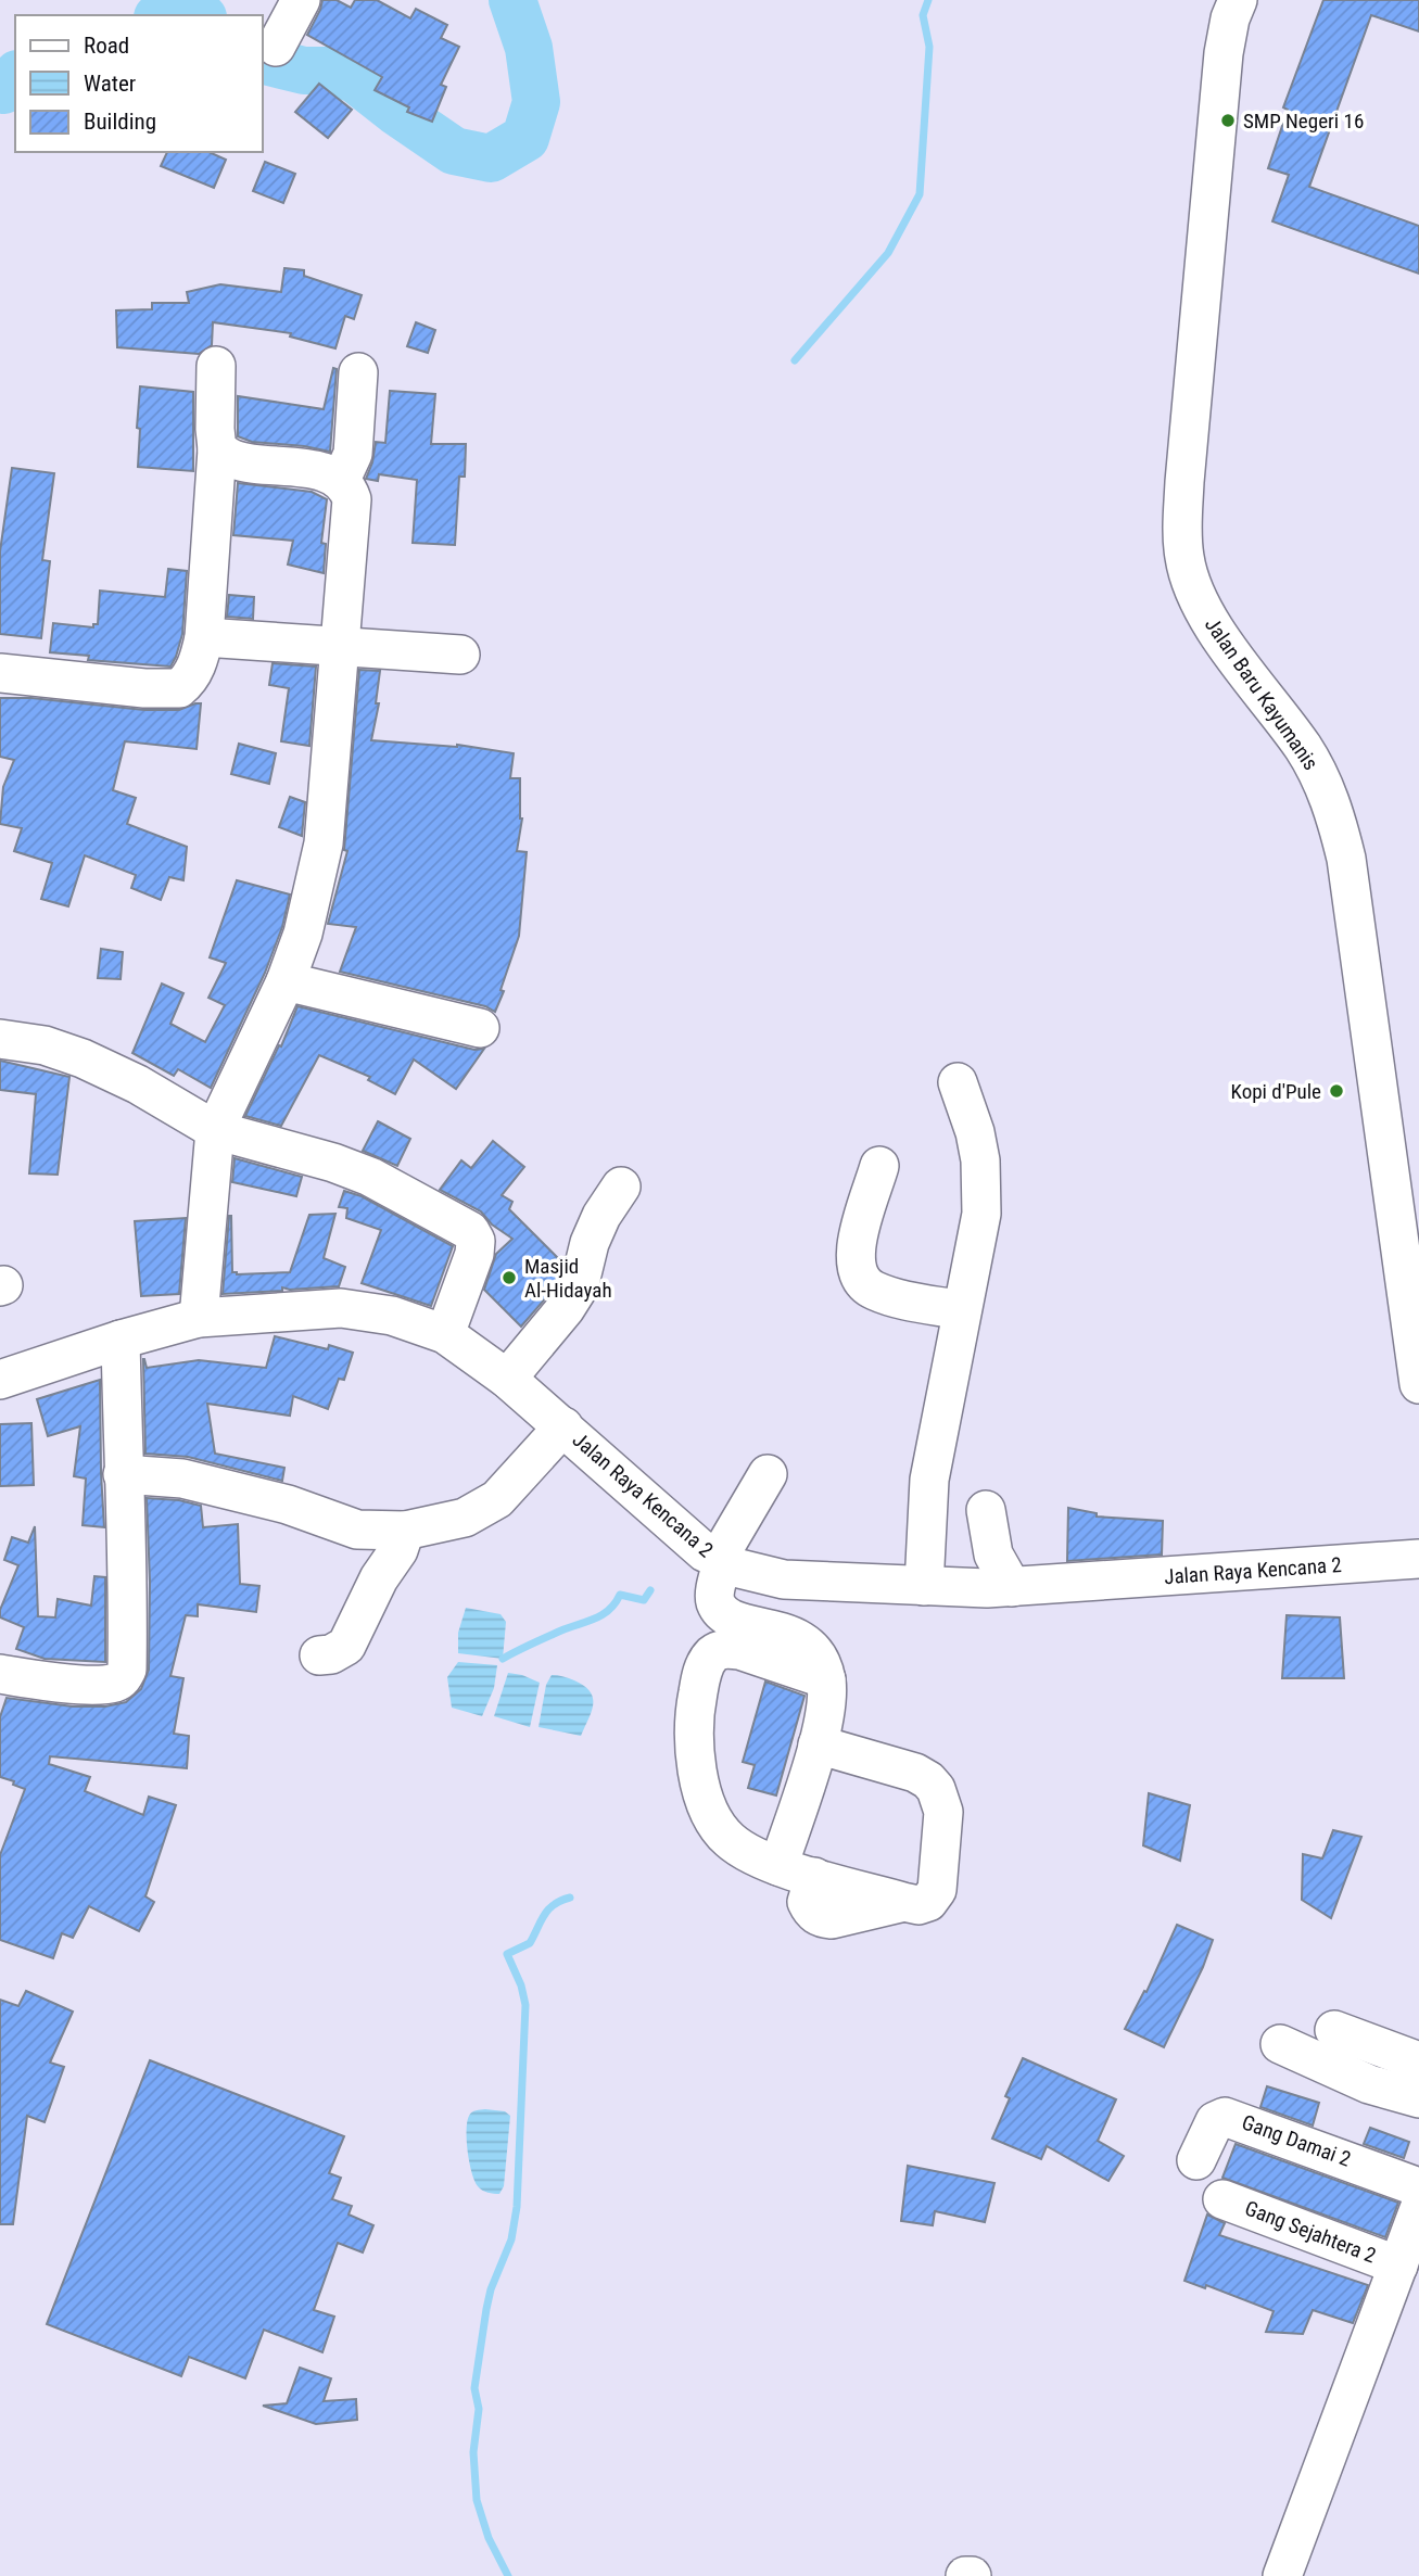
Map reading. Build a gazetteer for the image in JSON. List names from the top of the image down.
{
  "streets": {
    "street": [
      "Jalan Baru Kayumanis",
      "Jalan Raya Kencana 2",
      "Gang Damai 2",
      "Gang Sejahtera 2"
    ]
  },
  "places": ["SMP Negeri 16", "Kopi d'Pule", "Masjid Al-Hidayah"],
  "legend": ["Road", "Water", "Building"]
}
